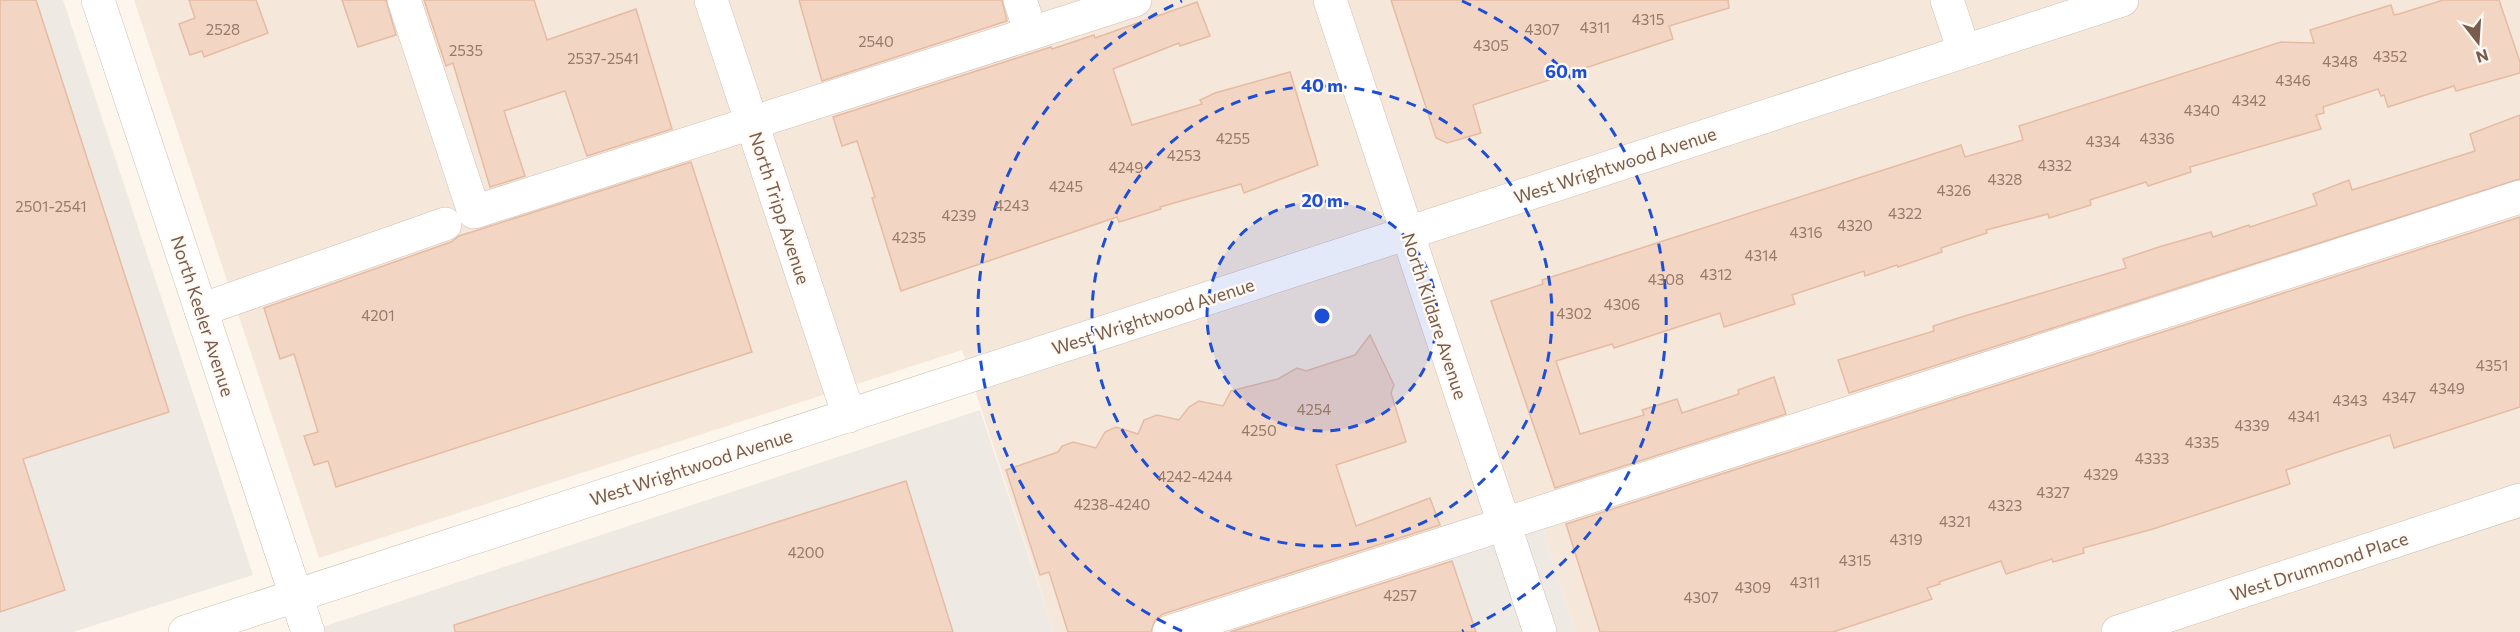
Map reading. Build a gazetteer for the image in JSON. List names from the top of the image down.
{
  "streets": {
    "street": [
      "West Wrightwood Avenue",
      "North Tripp Avenue",
      "North Keeler Avenue",
      "North Kildare Avenue",
      "West Drummond Place"
    ]
  },
  "crossings": [
    ["West Wrightwood Avenue", "North Tripp Avenue"],
    ["West Wrightwood Avenue", "North Keeler Avenue"],
    ["West Wrightwood Avenue", "North Kildare Avenue"]
  ],
  "house_numbers": [
    "4315",
    "4311",
    "2528",
    "4307",
    "2540",
    "4305",
    "2535",
    "4352",
    "2537-2541",
    "4348",
    "4346",
    "4342",
    "4340",
    "4255",
    "4336",
    "4334",
    "4253",
    "4332",
    "4249",
    "4328",
    "4245",
    "4326",
    "4243",
    "2501-2541",
    "4322",
    "4239",
    "4320",
    "4316",
    "4235",
    "4314",
    "4312",
    "4308",
    "4306",
    "4302",
    "4201",
    "4351",
    "4349",
    "4347",
    "4343",
    "4254",
    "4341",
    "4339",
    "4250",
    "4335",
    "4333",
    "4329",
    "4242-4244",
    "4327",
    "4238-4240",
    "4323",
    "4321",
    "4319",
    "4200",
    "4315",
    "4311",
    "4309",
    "4257",
    "4307"
  ],
  "north": "bottom",
  "rings": ["60 m", "40 m", "20 m"]
}
